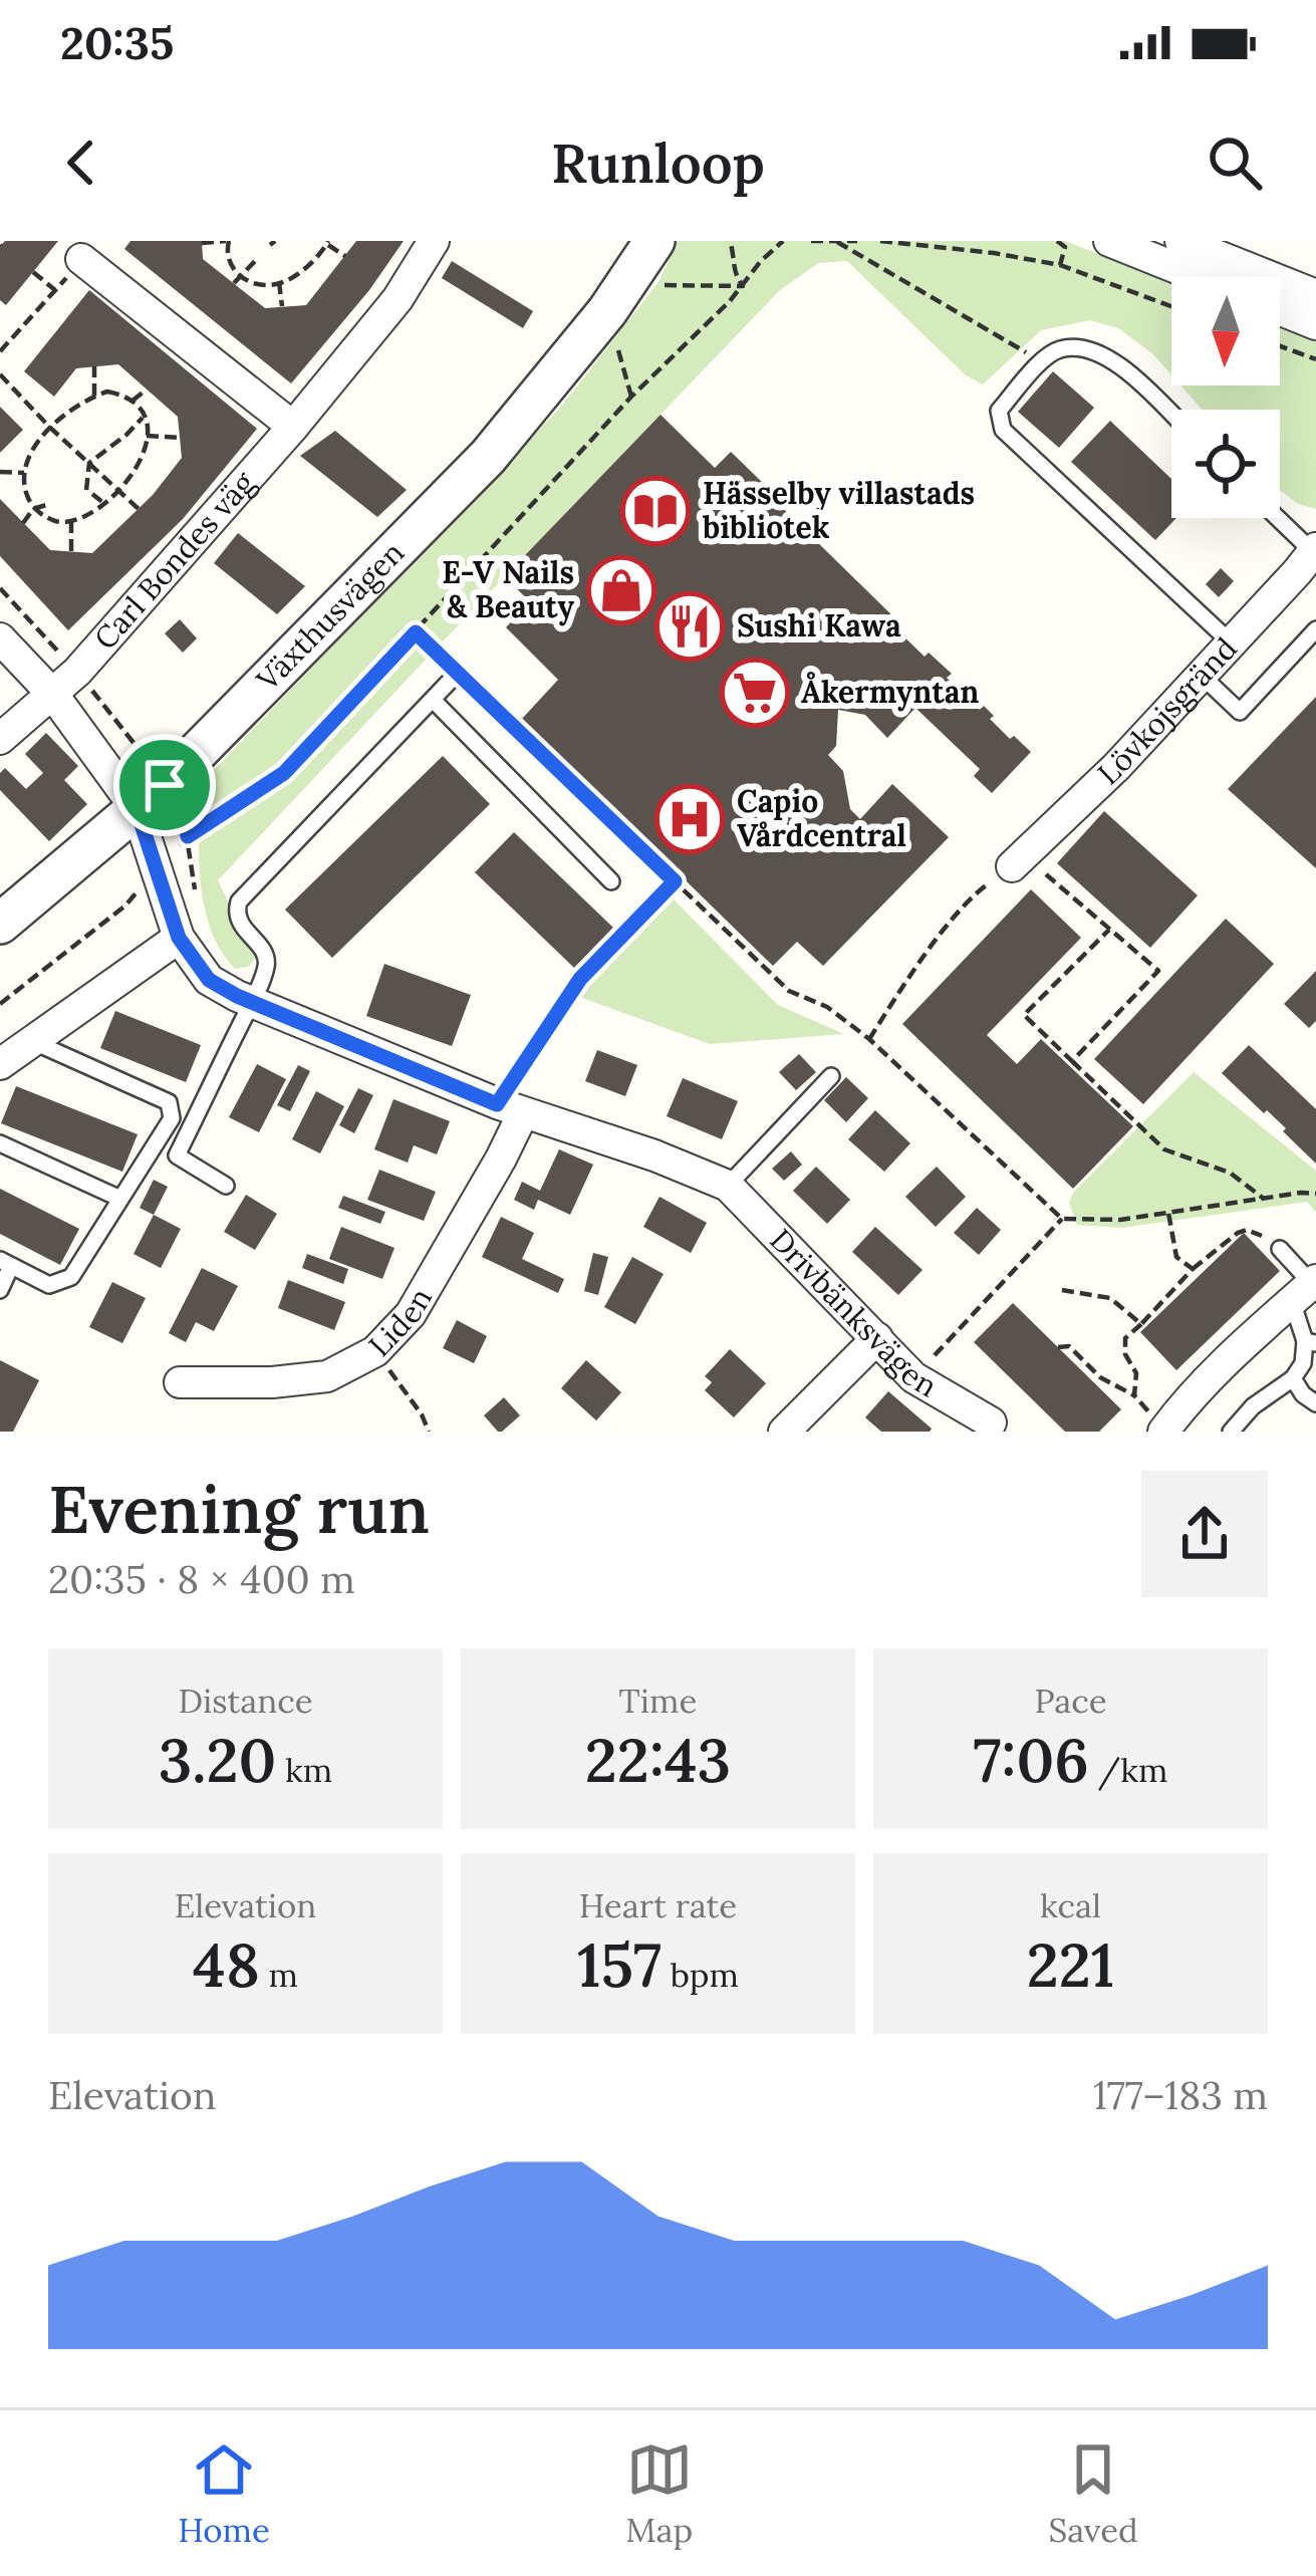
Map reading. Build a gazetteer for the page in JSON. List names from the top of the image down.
{
  "streets": {
    "street": [
      "Carl Bondes väg",
      "Växthusvägen",
      "Lövkojsgränd",
      "Drivbänksvägen",
      "Liden"
    ]
  },
  "crossings": [
    ["Växthusvägen", "Drivbänksvägen"],
    ["Drivbänksvägen", "Liden"]
  ],
  "places": {
    "library": ["Hässelby villastads bibliotek"],
    "shop": ["E-V Nails & Beauty"],
    "restaurant": ["Sushi Kawa"],
    "supermarket": ["Åkermyntan"],
    "hospital": ["Capio Vårdcentral"]
  },
  "north": "bottom",
  "page": {
    "status": "20:35",
    "header": "Runloop",
    "heading": ["Evening run", "20:35 · 8 × 400 m"],
    "stats": [
      ["Distance", "3.20 km"],
      ["Time", "22:43"],
      ["Pace", "7:06 /km"],
      ["Elevation", "48 m"],
      ["Heart rate", "157 bpm"],
      ["kcal", "221"]
    ],
    "chart": ["Elevation", "177–183 m"],
    "tabs": ["Home", "Map", "Saved"]
  }
}
